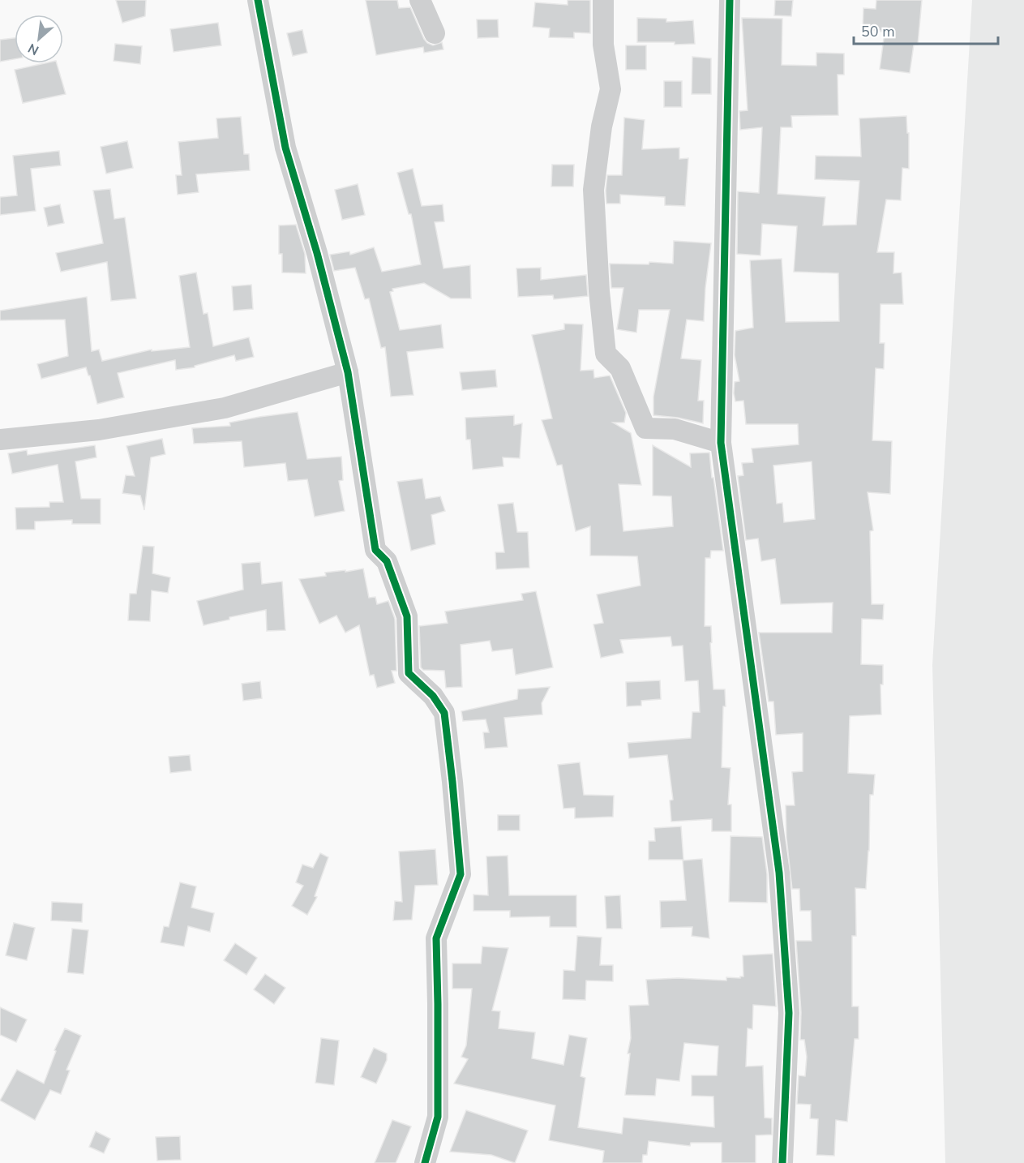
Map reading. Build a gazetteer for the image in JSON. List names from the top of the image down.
{
  "scale_bar": "50 m",
  "north": "bottom left"
}
